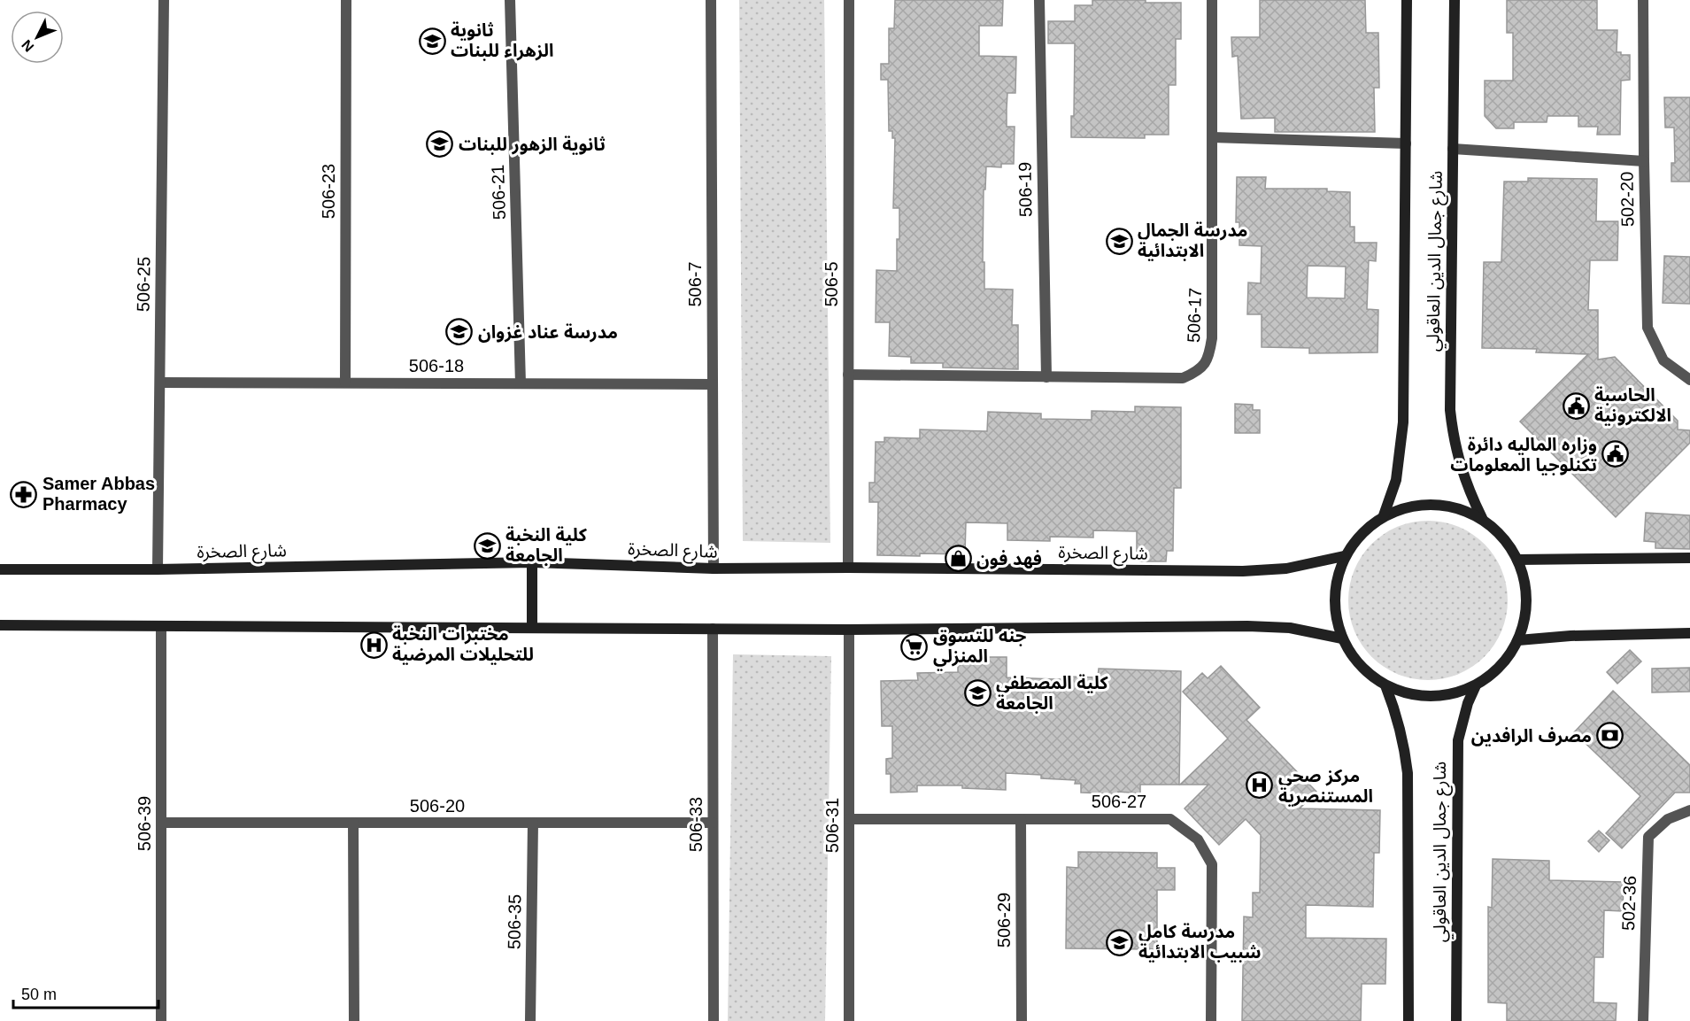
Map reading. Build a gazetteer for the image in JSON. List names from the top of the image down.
{
  "streets": {
    "street": [
      "506-19",
      "506-23",
      "506-21",
      "502-20",
      "شارع جمال الدين العاقولي",
      "506-25",
      "506-7",
      "506-5",
      "506-17",
      "506-18",
      "شارع الصخرة",
      "506-27",
      "506-20",
      "506-39",
      "506-33",
      "506-31",
      "502-36",
      "506-29",
      "506-35"
    ]
  },
  "crossings": [
    ["506-19", "506-17"],
    ["506-23", "506-18"],
    ["506-21", "506-18"],
    ["506-25", "506-18"],
    ["506-25", "شارع الصخرة"],
    ["506-7", "506-18"],
    ["506-7", "شارع الصخرة"],
    ["506-5", "506-17"],
    ["506-5", "شارع الصخرة"],
    ["506-27", "506-31"],
    ["506-27", "506-29"],
    ["506-20", "506-39"],
    ["506-20", "506-33"],
    ["506-20", "506-35"]
  ],
  "places": {
    "school or university": [
      "ثانوية الزهراء للبنات",
      "ثانوية الزهور للبنات",
      "مدرسة الجمال الابتدائية",
      "مدرسة عناد غزوان",
      "كلية النخبة الجامعة",
      "كلية المصطفى الجامعة",
      "مدرسة كامل شبيب الابتدائية"
    ],
    "public building": ["الحاسبة الالكترونية", "وزاره الماليه دائرة تكنلوجيا المعلومات"],
    "pharmacy": ["Samer Abbas Pharmacy"],
    "shop": ["فهد فون"],
    "hospital": ["مختبرات النخبة للتحليلات المرضية", "مركز صحي المستنصرية"],
    "supermarket": ["جنه للتسوق المنزلي"],
    "bank": ["مصرف الرافدين"]
  },
  "scale_bar": "50 m",
  "north": "bottom left"
}
